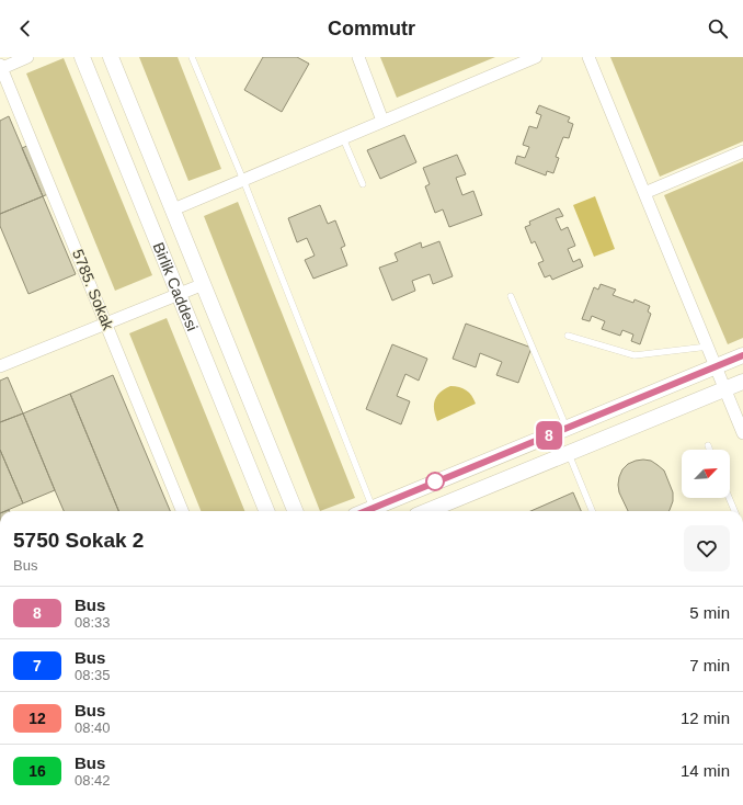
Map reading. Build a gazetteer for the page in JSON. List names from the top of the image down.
{
  "streets": {
    "street": ["Birlik Caddesi", "5785. Sokak"]
  },
  "lines": ["bus line 8"],
  "north": "top right",
  "page": {
    "header": "Commutr",
    "on_map": "8",
    "heading": ["5750 Sokak 2", "Bus"],
    "list": [
      {
        "mark": "8",
        "name": "Bus",
        "note": "08:33",
        "value": "5 min"
      },
      {
        "mark": "7",
        "name": "Bus",
        "note": "08:35",
        "value": "7 min"
      },
      {
        "mark": "12",
        "name": "Bus",
        "note": "08:40",
        "value": "12 min"
      },
      {
        "mark": "16",
        "name": "Bus",
        "note": "08:42",
        "value": "14 min"
      }
    ]
  }
}
